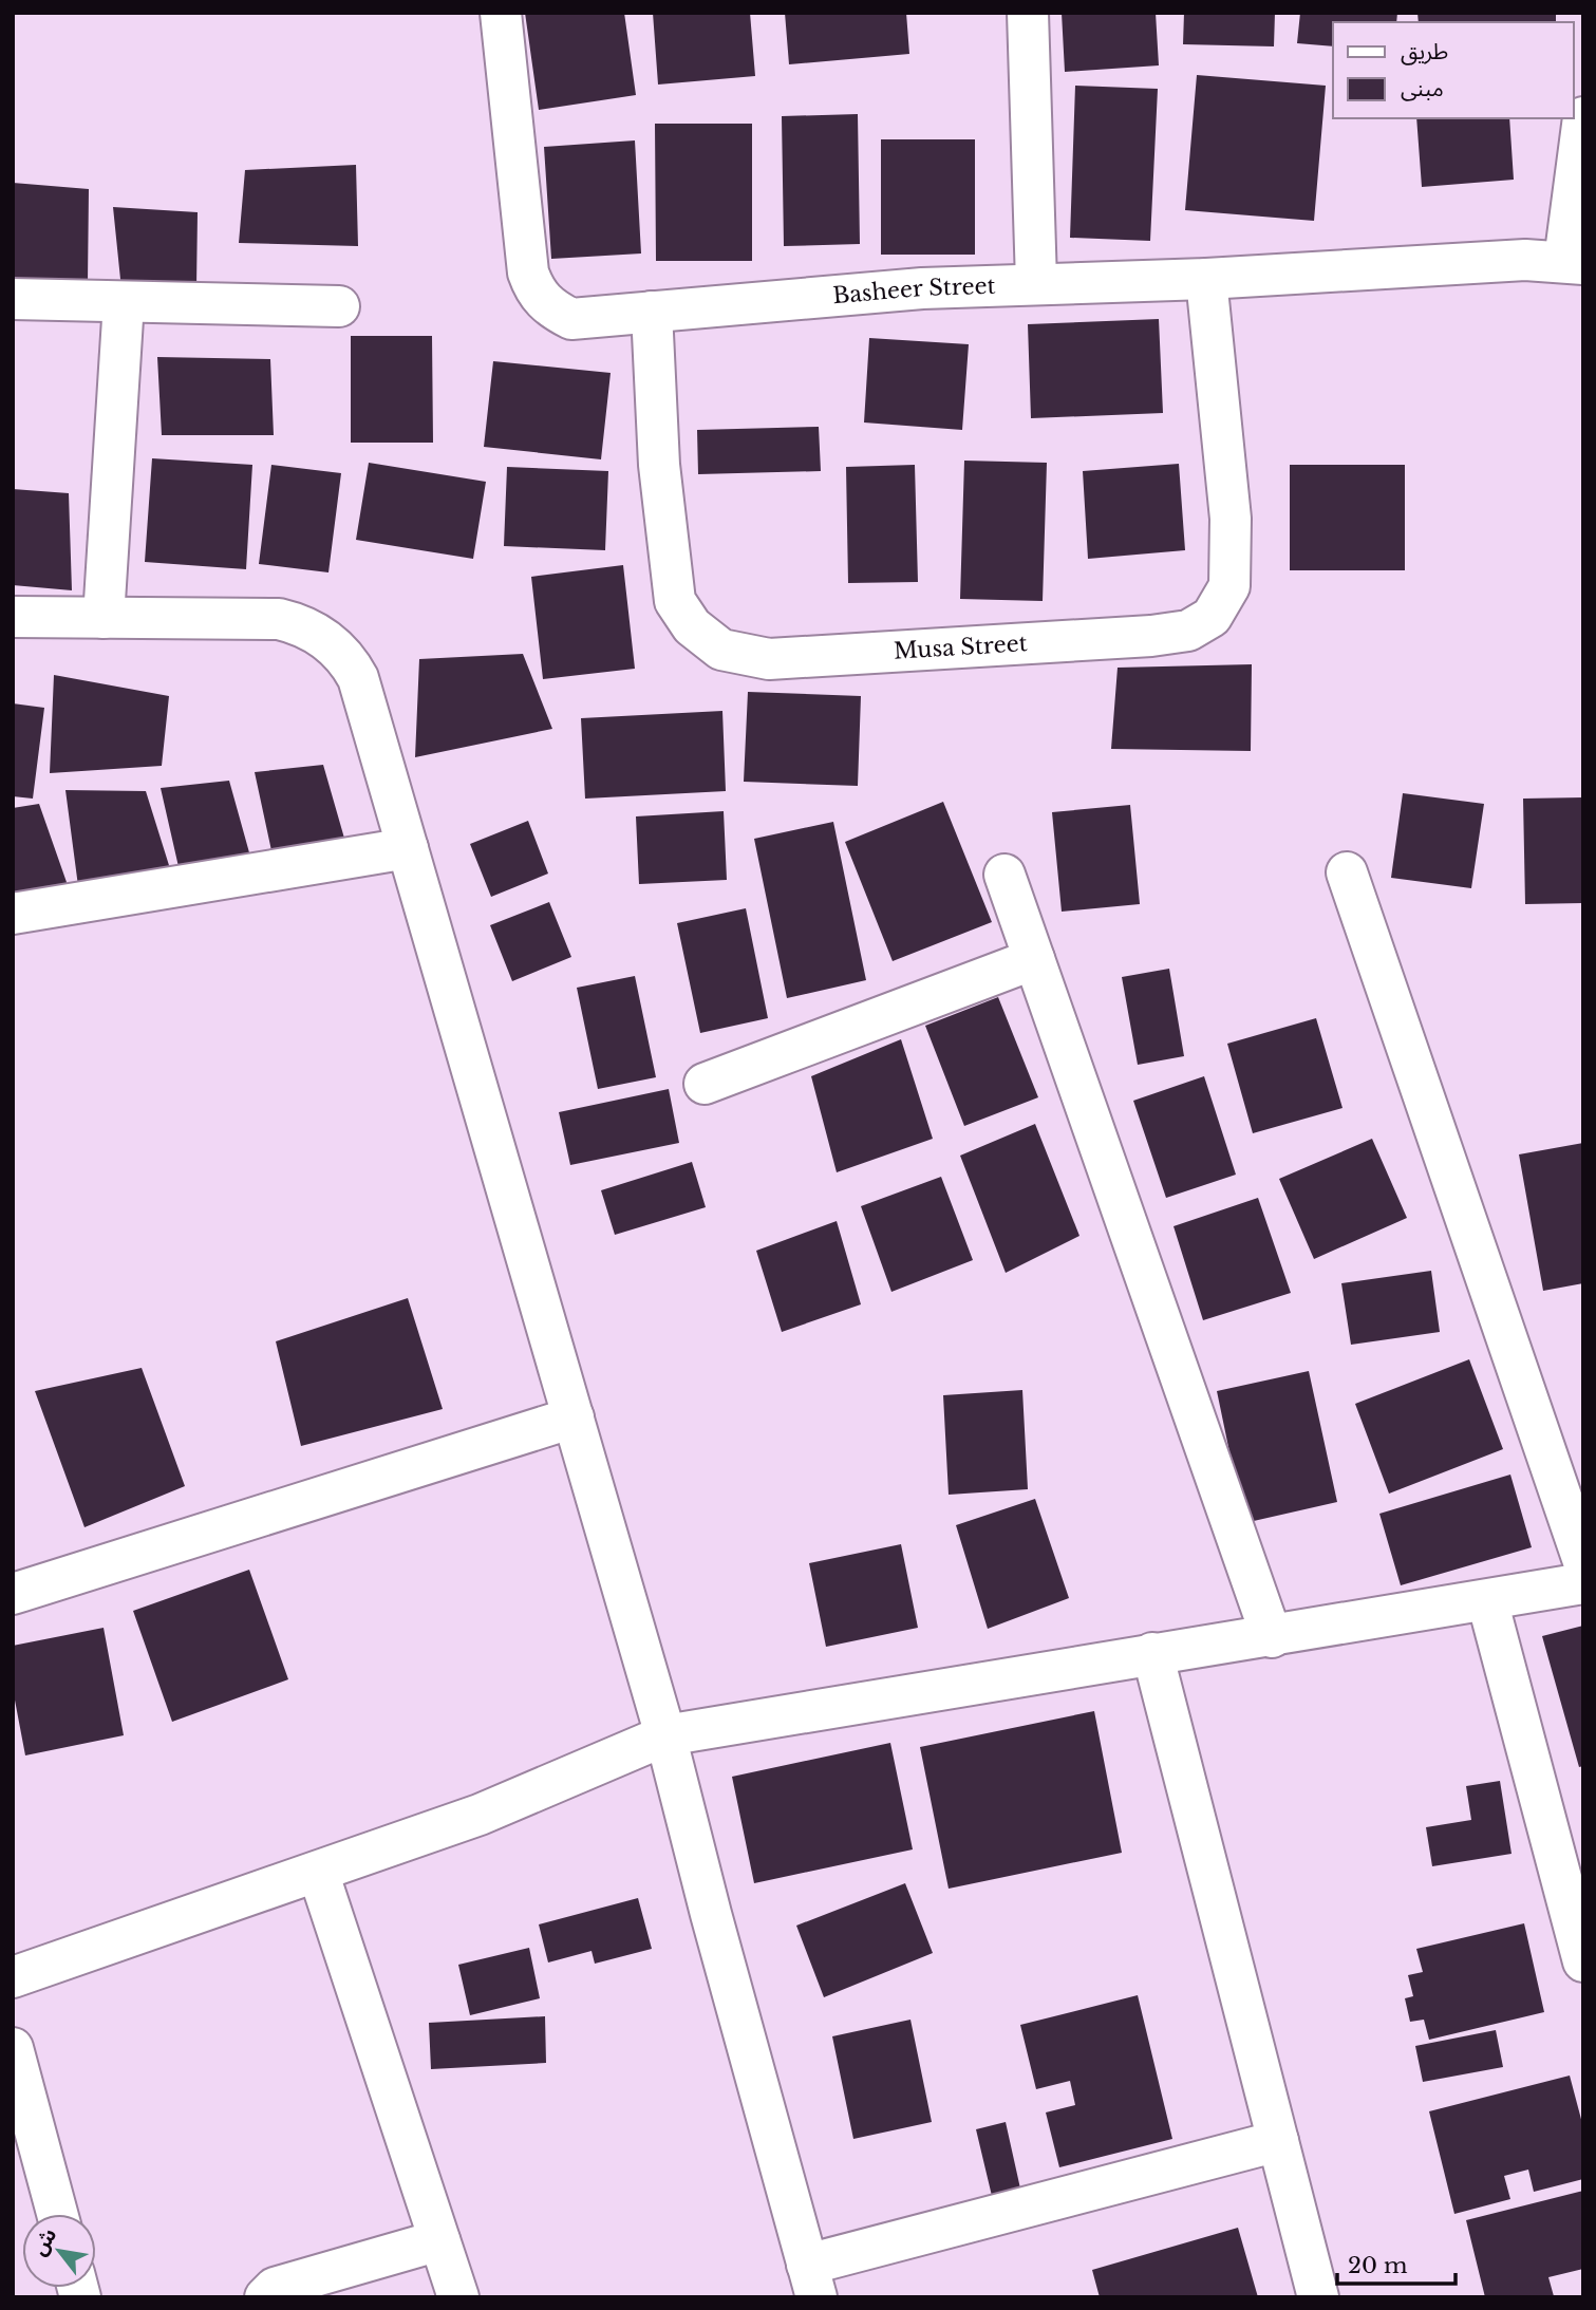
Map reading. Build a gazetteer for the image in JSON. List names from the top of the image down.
{
  "streets": {
    "street": ["Basheer Street", "Musa Street"]
  },
  "crossings": [
    ["Basheer Street", "Musa Street"]
  ],
  "legend": ["طريق", "مبنى"],
  "scale_bar": "20 m",
  "north": "top left"
}
